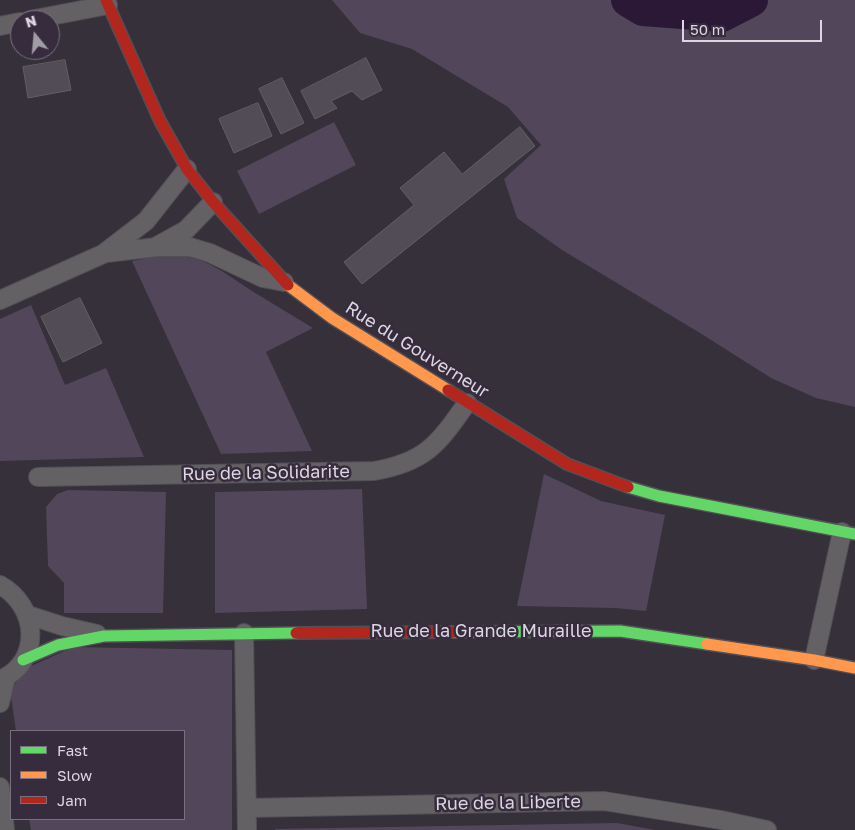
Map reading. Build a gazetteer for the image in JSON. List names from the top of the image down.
{
  "streets": {
    "street": [
      "Rue du Gouverneur",
      "Rue de la Solidarite",
      "Rue de la Grande Muraille",
      "Rue de la Liberte"
    ]
  },
  "crossings": [
    ["Rue du Gouverneur", "Rue de la Solidarite"]
  ],
  "legend": ["Fast", "Slow", "Jam"],
  "scale_bar": "50 m",
  "north": "top"
}
